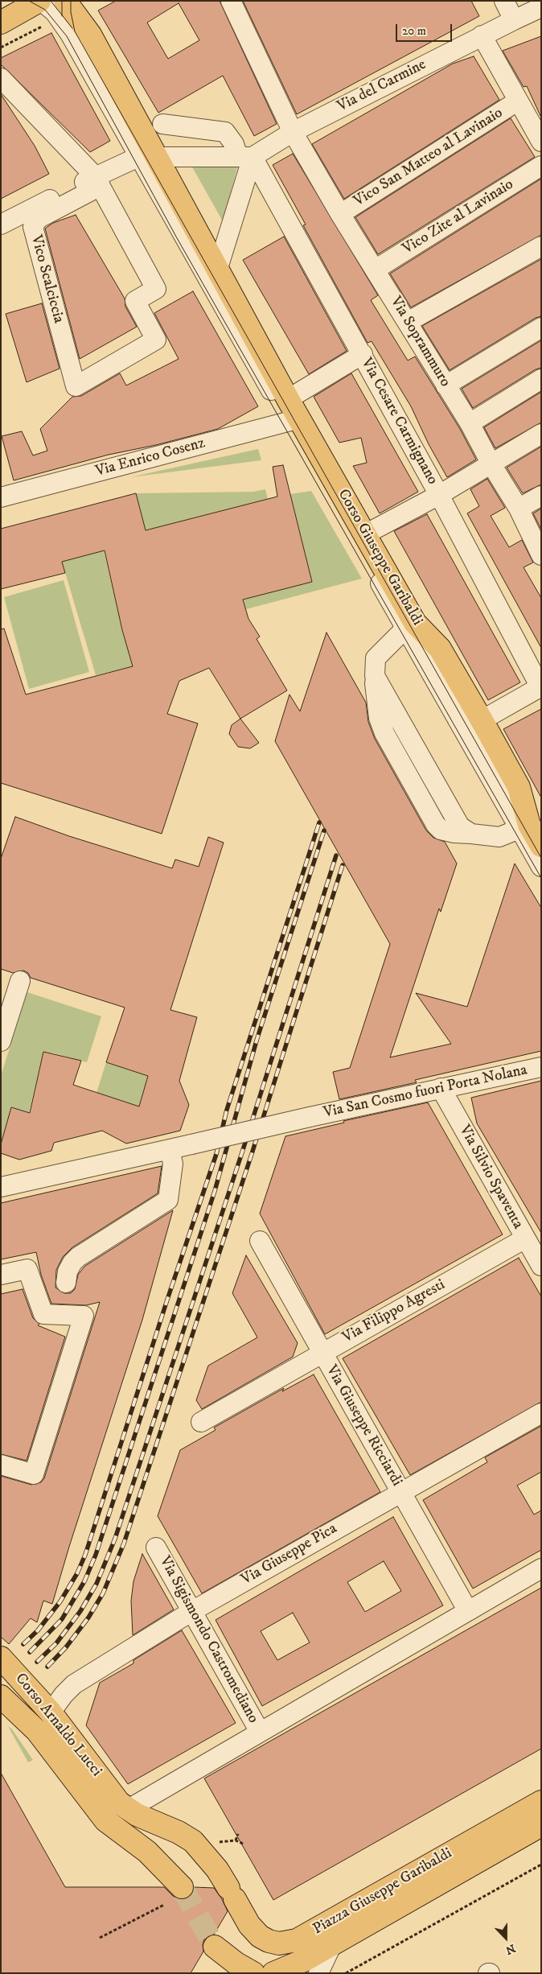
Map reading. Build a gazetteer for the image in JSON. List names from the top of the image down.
{
  "streets": {
    "main road": ["Corso Giuseppe Garibaldi", "Corso Arnaldo Lucci", "Piazza Giuseppe Garibaldi"],
    "street": [
      "Via del Carmine",
      "Vico San Matteo al Lavinaio",
      "Vico Zite al Lavinaio",
      "Vico Scalciccia",
      "Via Soprammuro",
      "Via Cesare Carmignano",
      "Via Enrico Cosenz",
      "Via San Cosmo fuori Porta Nolana",
      "Via Silvio Spaventa",
      "Via Filippo Agresti",
      "Via Giuseppe Ricciardi",
      "Via Giuseppe Pica",
      "Via Sigismondo Castromediano"
    ]
  },
  "crossings": [
    ["Via del Carmine", "Via Soprammuro"],
    ["Via del Carmine", "Via Cesare Carmignano"],
    ["Vico San Matteo al Lavinaio", "Via Soprammuro"],
    ["Vico Zite al Lavinaio", "Via Soprammuro"],
    ["Via Enrico Cosenz", "Corso Giuseppe Garibaldi"],
    ["Via San Cosmo fuori Porta Nolana", "Via Silvio Spaventa"],
    ["Via Silvio Spaventa", "Via Filippo Agresti"],
    ["Via Filippo Agresti", "Via Giuseppe Ricciardi"],
    ["Via Giuseppe Ricciardi", "Via Giuseppe Pica"],
    ["Via Giuseppe Pica", "Via Sigismondo Castromediano"],
    ["Via Giuseppe Pica", "Corso Arnaldo Lucci"],
    ["Corso Arnaldo Lucci", "Piazza Giuseppe Garibaldi"]
  ],
  "scale_bar": "20 m",
  "north": "bottom"
}
